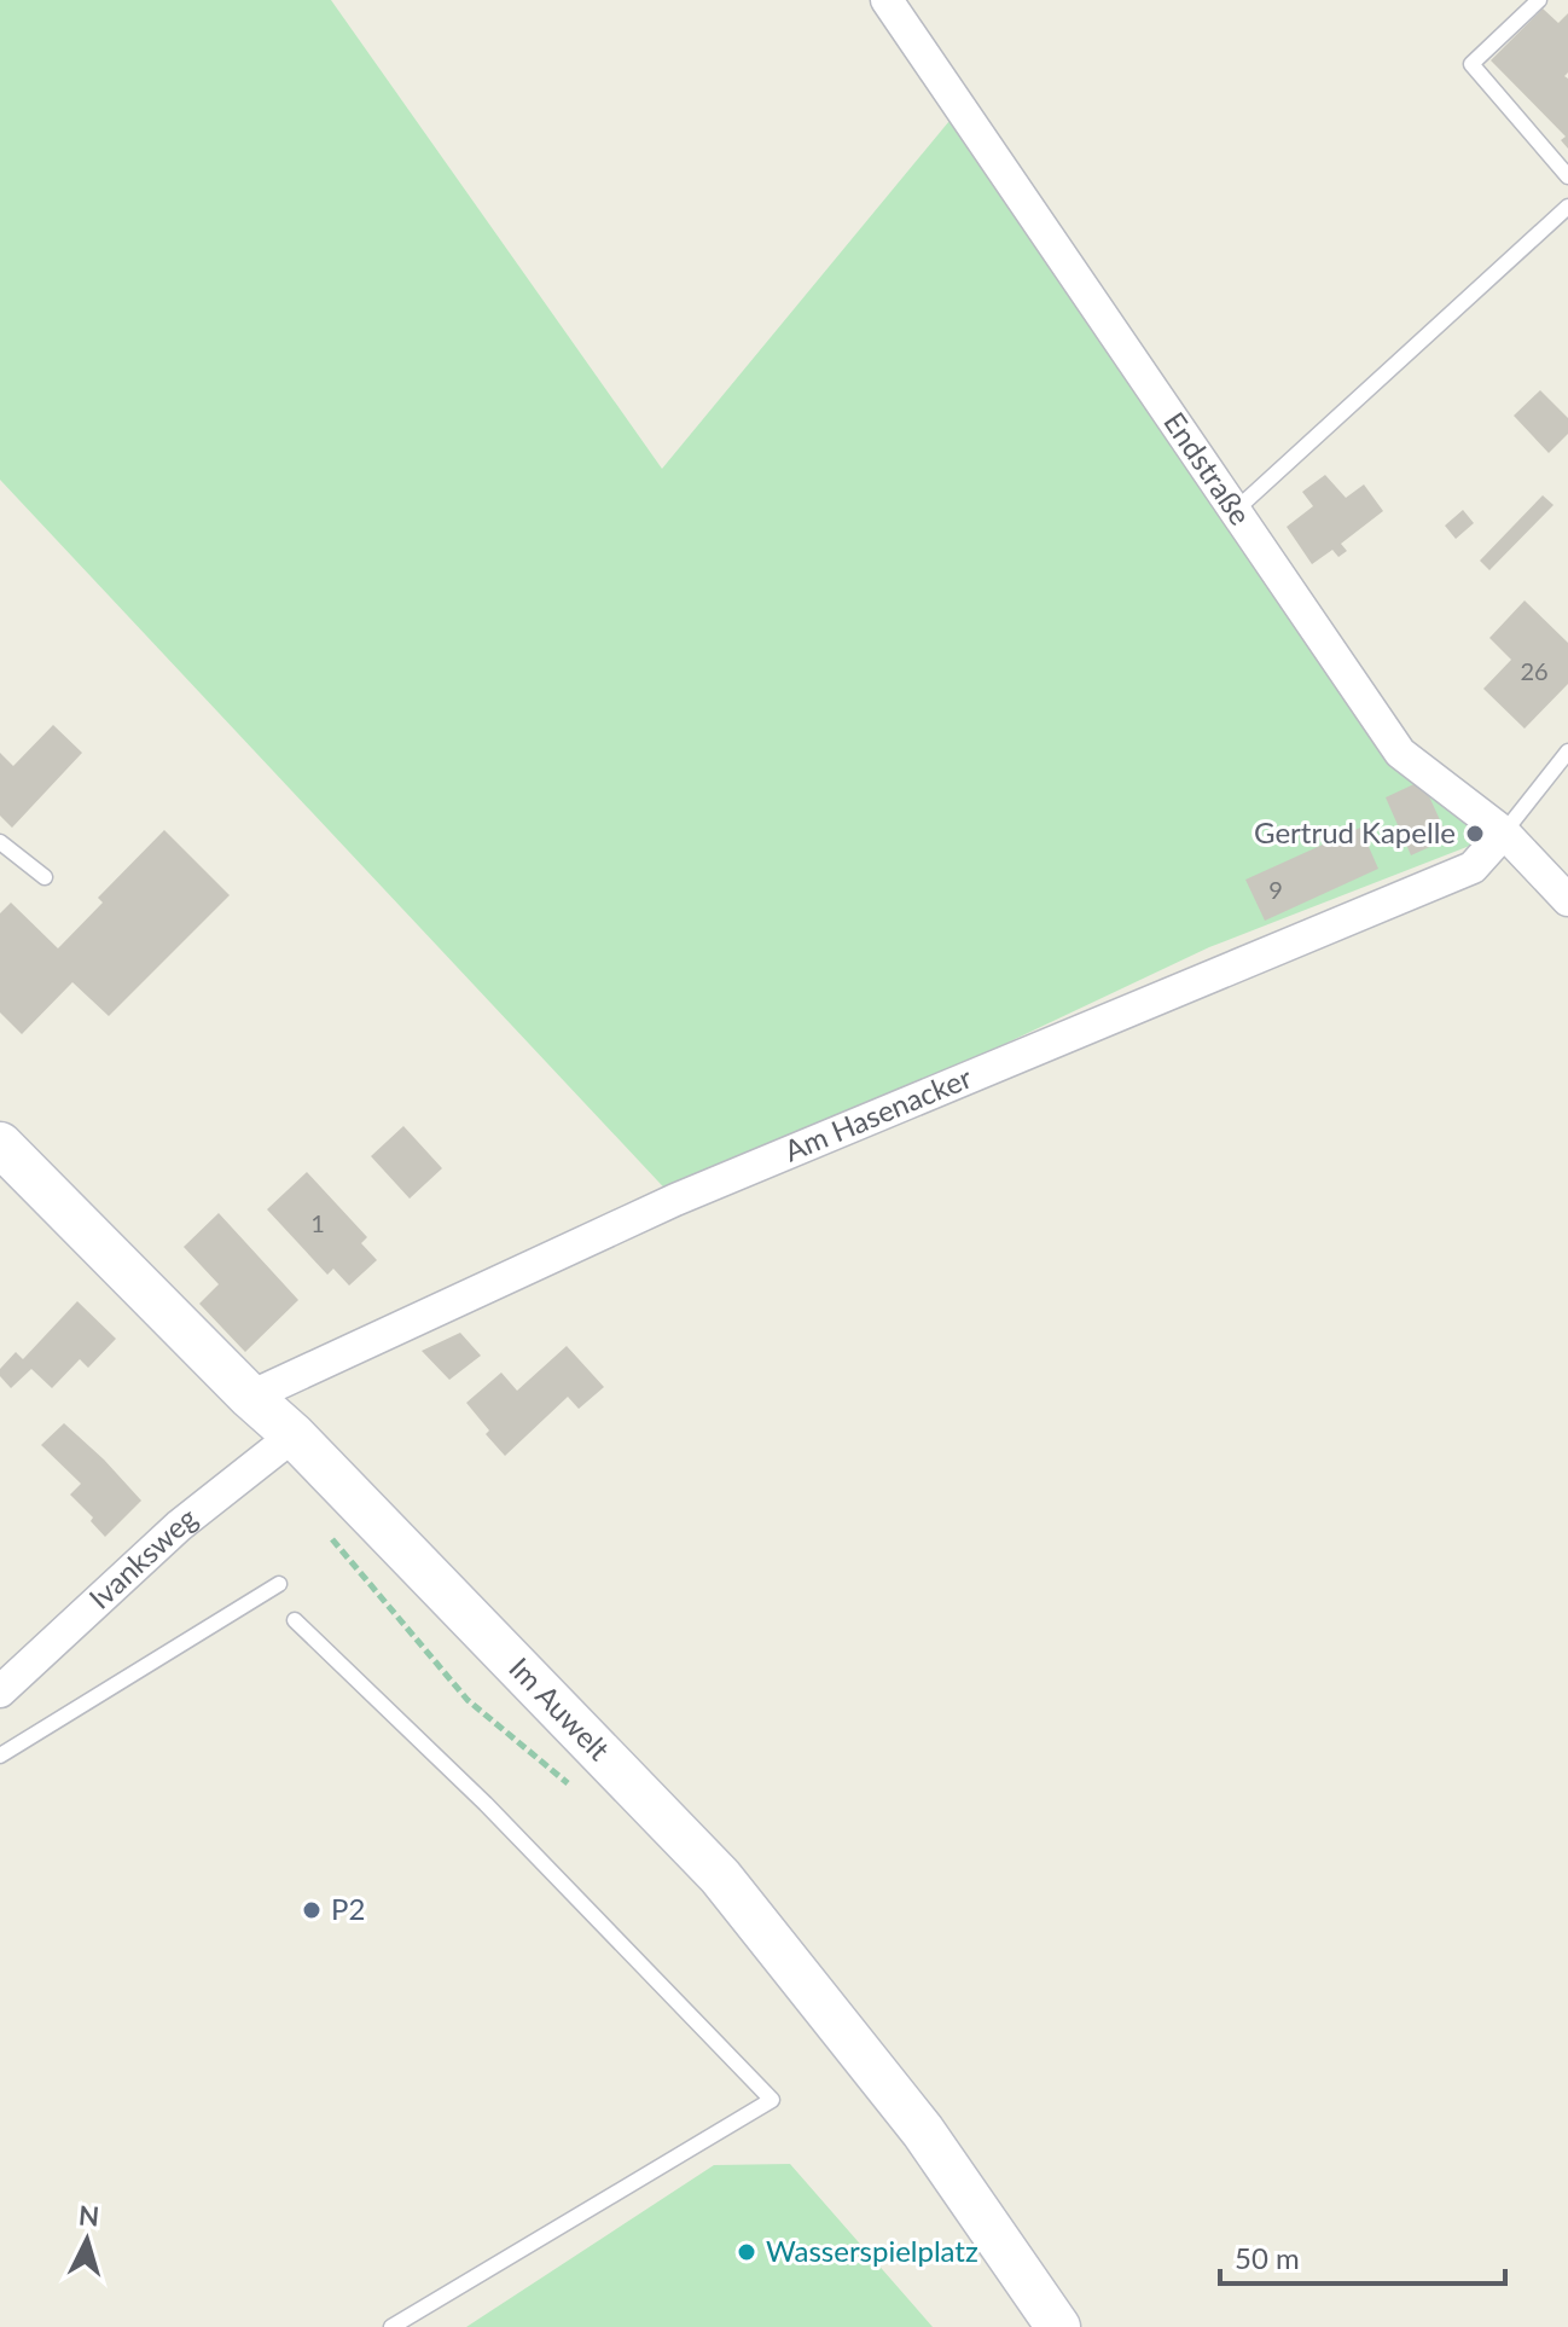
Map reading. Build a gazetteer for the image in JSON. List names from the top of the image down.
{
  "streets": {
    "main road": ["Im Auwelt"],
    "street": ["Endstraße", "Am Hasenacker", "Ivanksweg"]
  },
  "crossings": [
    ["Endstraße", "Am Hasenacker"],
    ["Am Hasenacker", "Im Auwelt"],
    ["Ivanksweg", "Im Auwelt"]
  ],
  "places": ["Gertrud Kapelle", "P2", "Wasserspielplatz"],
  "house_numbers": ["26", "9", "1"],
  "scale_bar": "50 m",
  "north": "top"
}
